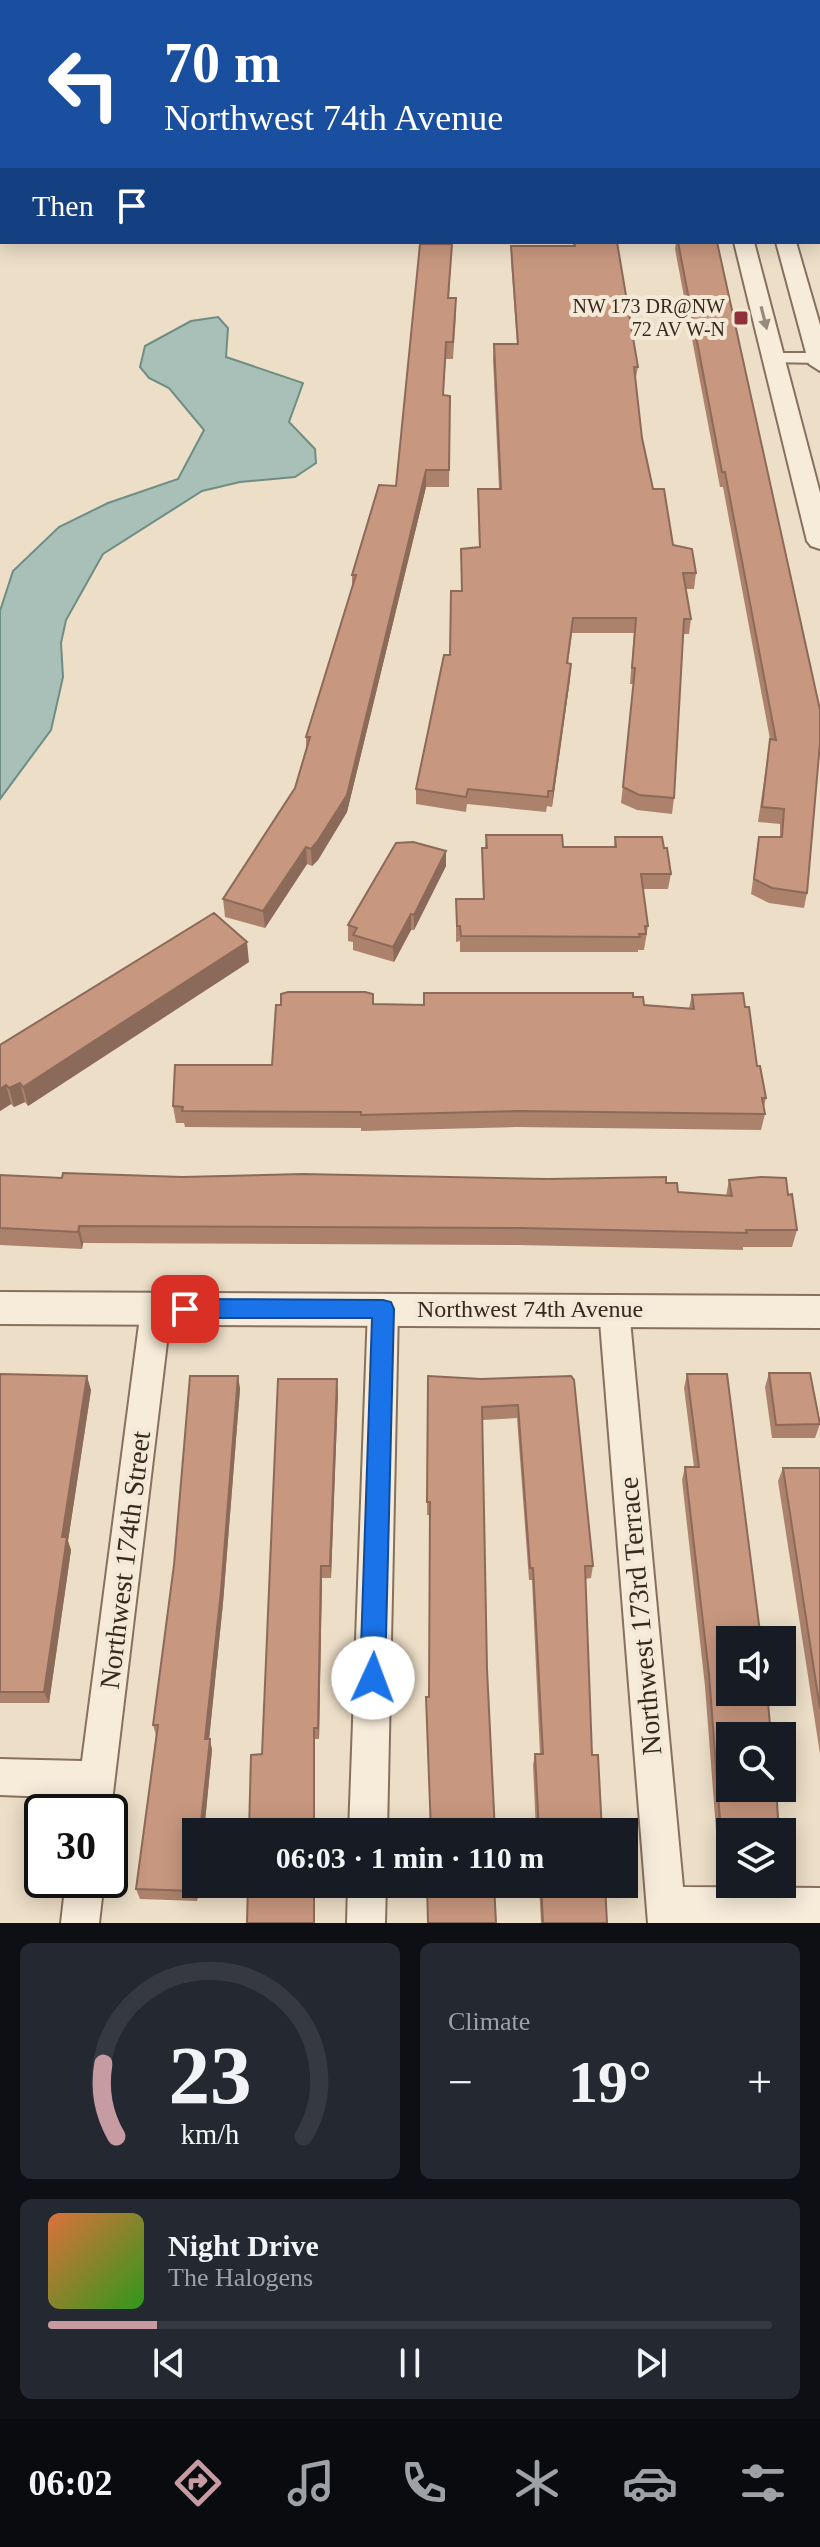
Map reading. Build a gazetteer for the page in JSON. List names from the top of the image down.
{
  "streets": {
    "street": ["Northwest 74th Avenue", "Northwest 174th Street", "Northwest 173rd Terrace"]
  },
  "crossings": [
    ["Northwest 74th Avenue", "Northwest 174th Street"],
    ["Northwest 74th Avenue", "Northwest 173rd Terrace"]
  ],
  "places": {
    "transit": ["NW 173 DR@NW 72 AV W-N"]
  },
  "page": {
    "turn": ["70 m", "Northwest 74th Avenue"],
    "then": "Then",
    "limit": "30",
    "trip": "06:03 · 1 min · 110 m",
    "tile": "Climate",
    "heat": ["−", "19°", "+"],
    "song": ["Night Drive", "The Halogens"],
    "tabs": "06:02",
    "gauge": ["23", "km/h"]
  }
}
